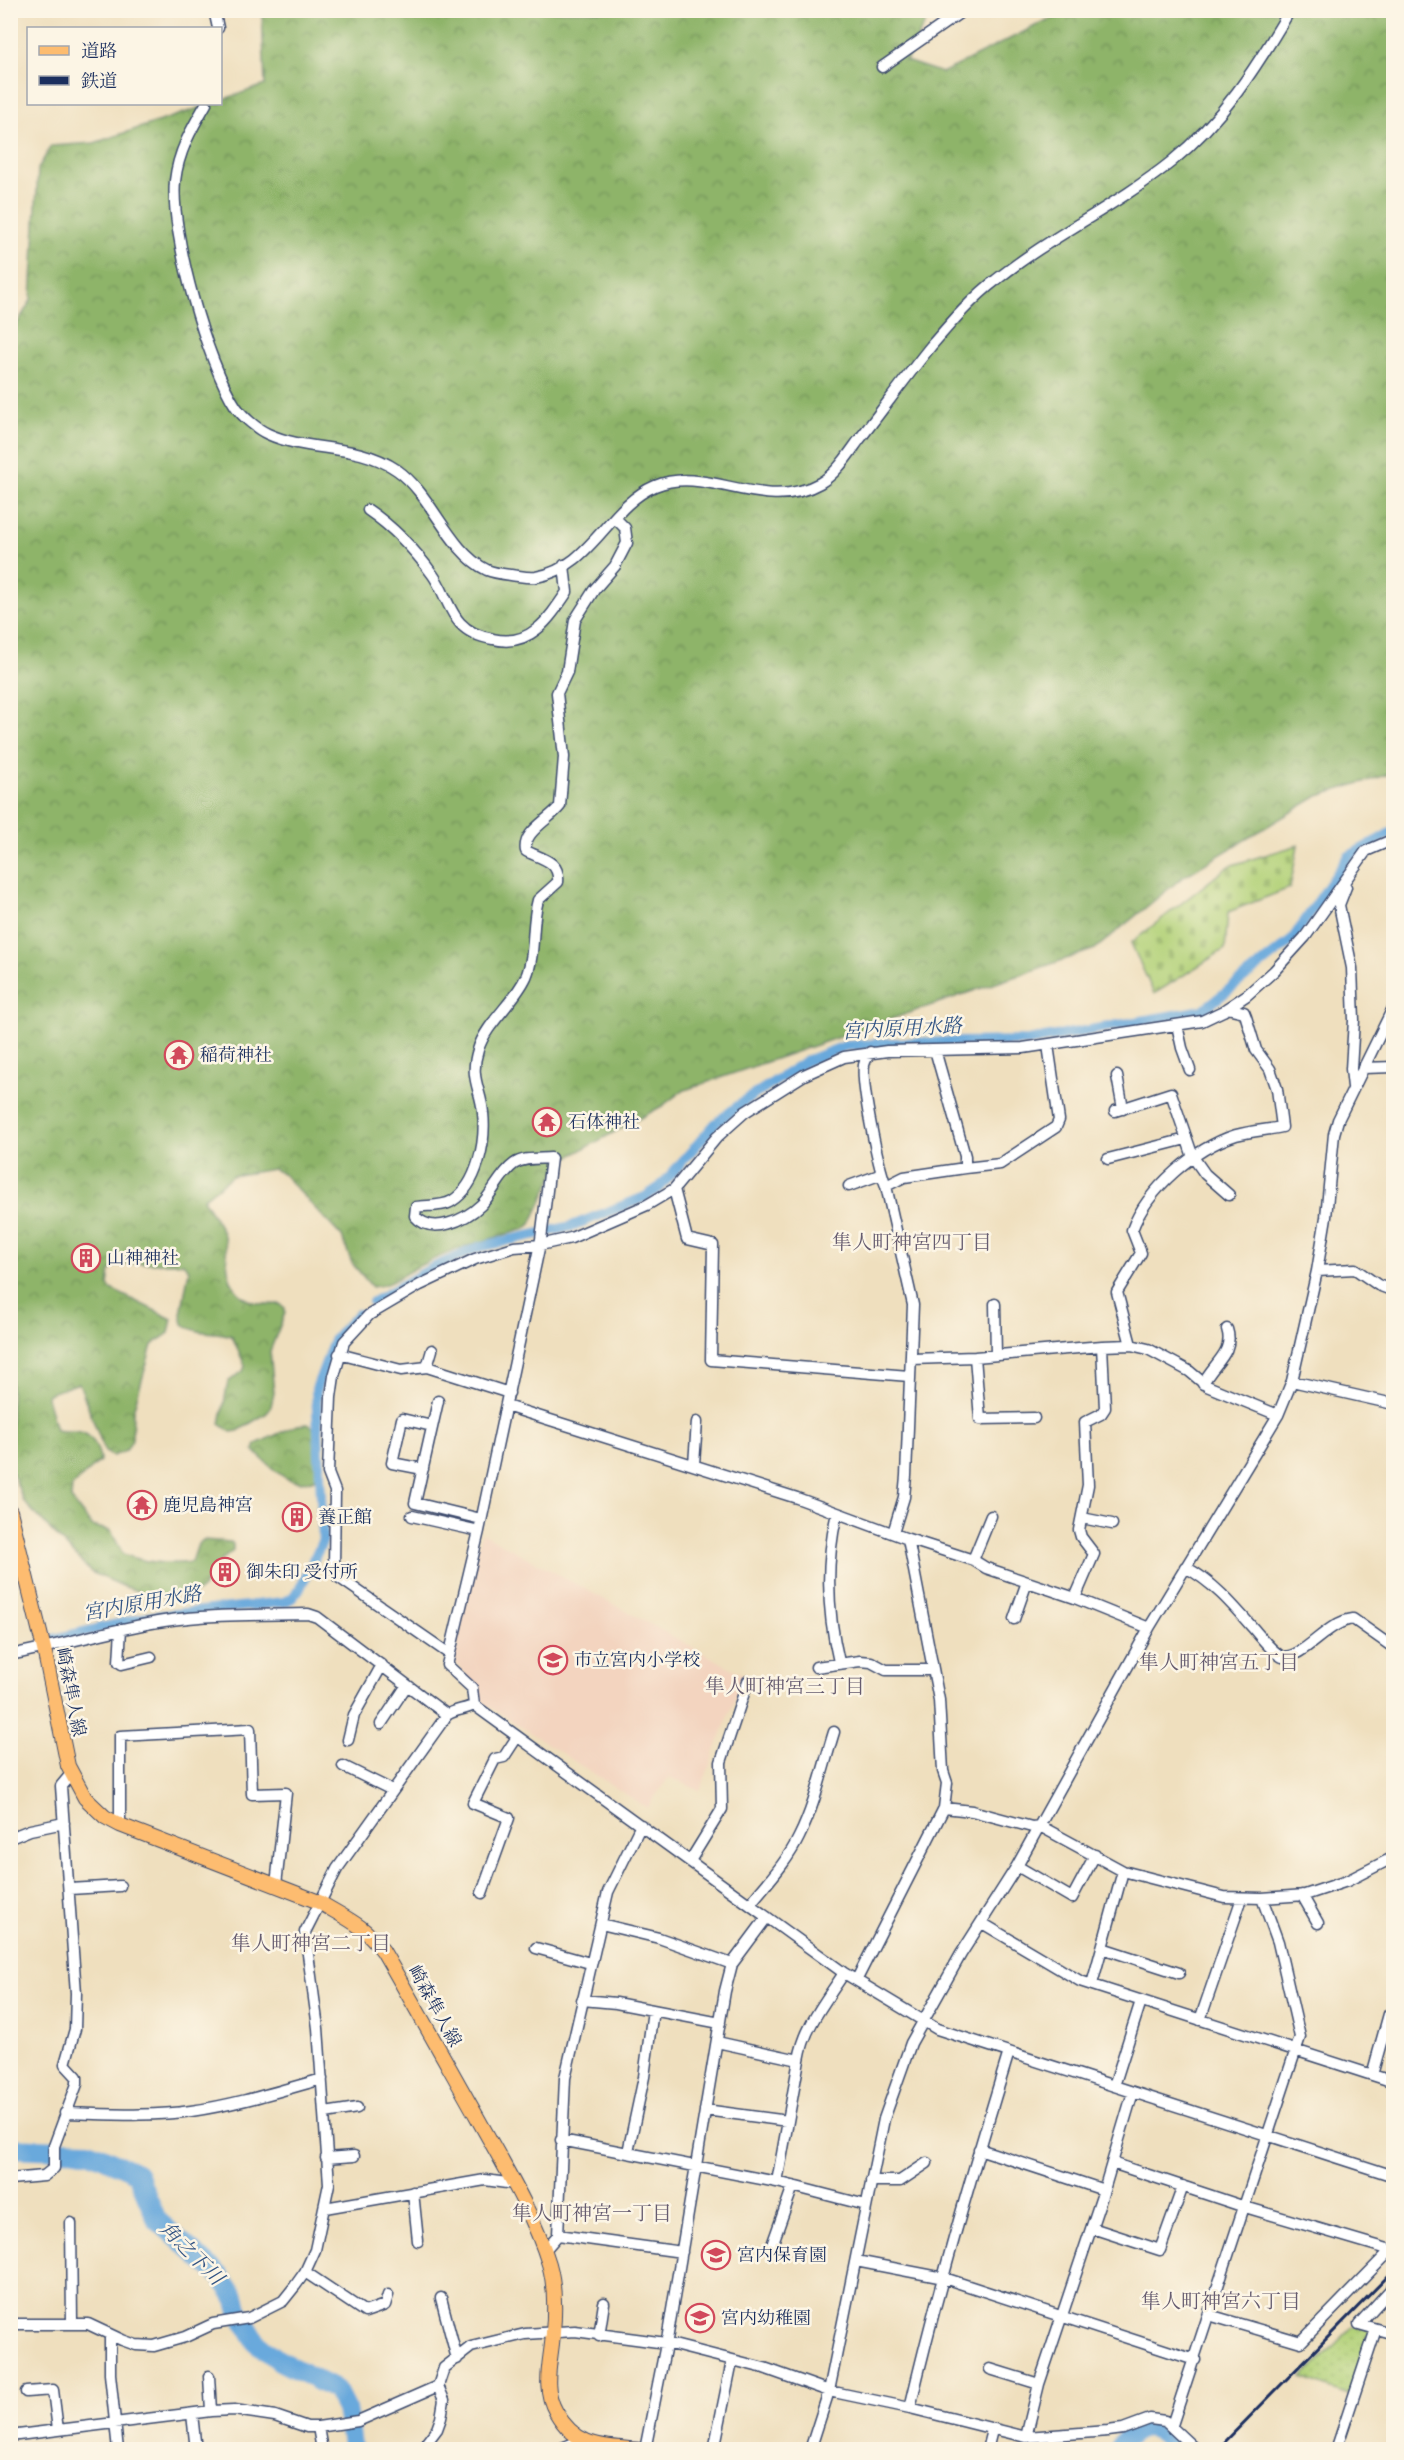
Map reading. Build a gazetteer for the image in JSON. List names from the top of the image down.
{
  "streets": {
    "main road": ["崎森隼人線"]
  },
  "districts": [
    "隼人町神宮四丁目",
    "隼人町神宮五丁目",
    "隼人町神宮三丁目",
    "隼人町神宮二丁目",
    "隼人町神宮一丁目",
    "隼人町神宮六丁目"
  ],
  "water": ["宮内原用水路", "角之下川"],
  "places": {
    "temple": ["稲荷神社", "石体神社", "鹿児島神宮"],
    "building": ["山神神社", "養正館", "御朱印 受付所"],
    "school or university": ["市立宮内小学校", "宮内保育園", "宮内幼稚園"]
  },
  "legend": ["道路", "鉄道"]
}
